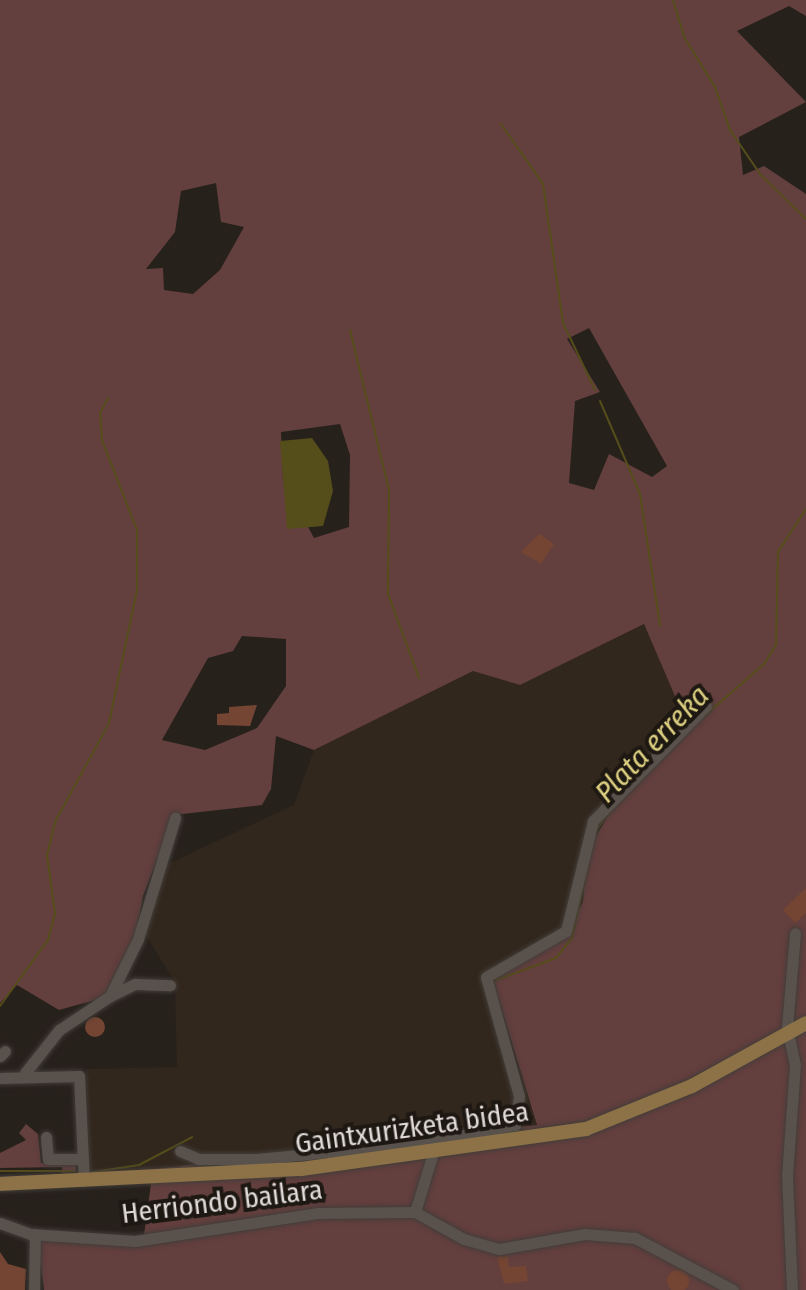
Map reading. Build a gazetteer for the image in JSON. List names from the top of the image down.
{
  "streets": {
    "main road": ["Gaintxurizketa bidea"],
    "street": ["Herriondo bailara"]
  },
  "water": ["Plata erreka"]
}
